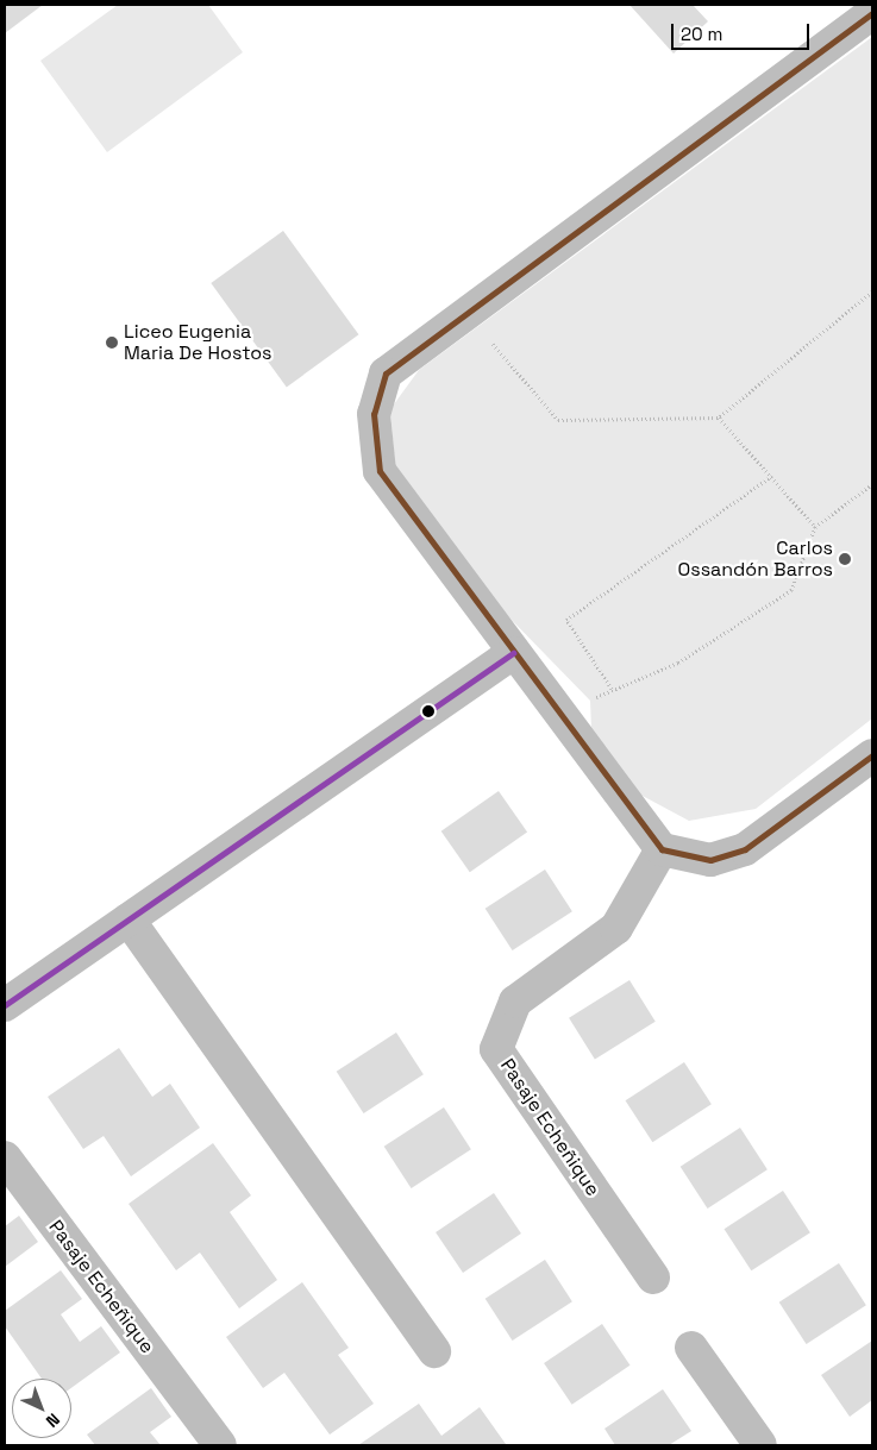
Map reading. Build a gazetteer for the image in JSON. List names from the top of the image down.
{
  "streets": {
    "street": ["Pasaje Echeñique"]
  },
  "places": ["Liceo Eugenia Maria De Hostos", "Carlos Ossandón Barros"],
  "scale_bar": "20 m",
  "north": "bottom right"
}
